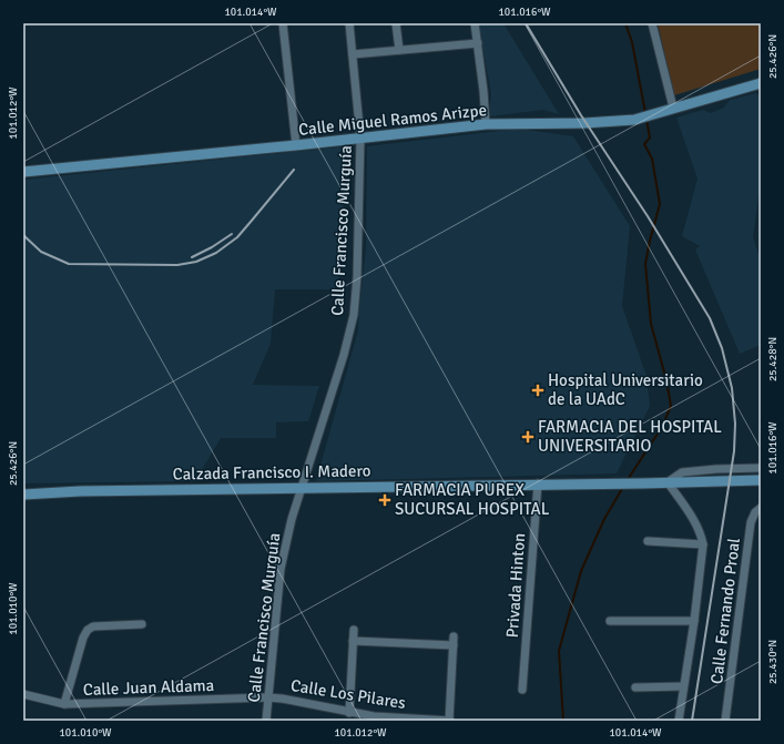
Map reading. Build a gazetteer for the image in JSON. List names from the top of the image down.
{
  "streets": {
    "main road": ["Calle Miguel Ramos Arizpe", "Calzada Francisco I. Madero"],
    "street": [
      "Calle Francisco Murguía",
      "Privada Hinton",
      "Calle Fernando Proal",
      "Calle Juan Aldama",
      "Calle Los Pilares"
    ]
  },
  "crossings": [
    ["Calle Miguel Ramos Arizpe", "Calle Francisco Murguía"],
    ["Calle Francisco Murguía", "Calzada Francisco I. Madero"],
    ["Calle Francisco Murguía", "Calle Juan Aldama"],
    ["Calle Francisco Murguía", "Calle Los Pilares"],
    ["Calzada Francisco I. Madero", "Privada Hinton"],
    ["Calle Juan Aldama", "Calle Los Pilares"]
  ],
  "places": {
    "health": ["Hospital Universitario de la UAdC", "FARMACIA DEL HOSPITAL UNIVERSITARIO", "FARMACIA PUREX SUCURSAL HOSPITAL"]
  },
  "coordinates": [
    "101.014°W",
    "101.016°W",
    "25.426°N",
    "101.012°W",
    "25.428°N",
    "101.010°W",
    "25.430°N"
  ]
}
